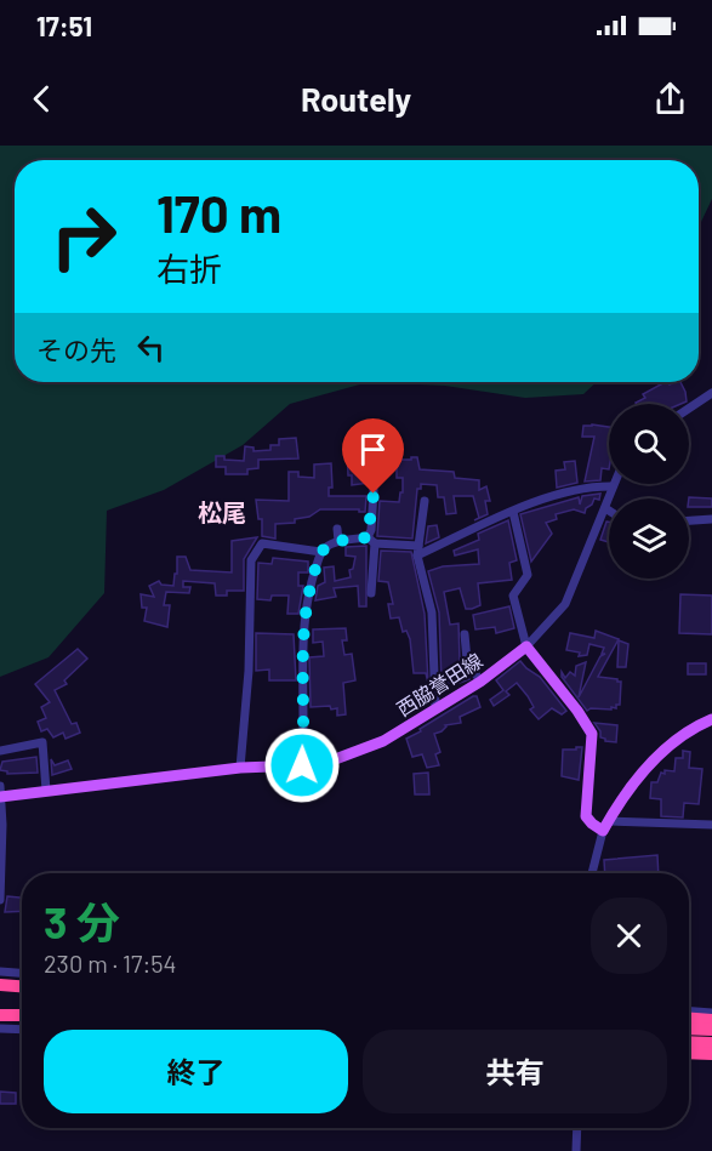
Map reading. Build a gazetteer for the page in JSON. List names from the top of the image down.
{
  "streets": {
    "main road": ["西脇誉田線"]
  },
  "districts": ["松尾"],
  "page": {
    "status": "17:51",
    "header": "Routely",
    "turn": ["170 m", "右折"],
    "then": "その先",
    "heading": ["3 分", "230 m · 17:54"],
    "buttons": ["終了", "共有"]
  }
}
